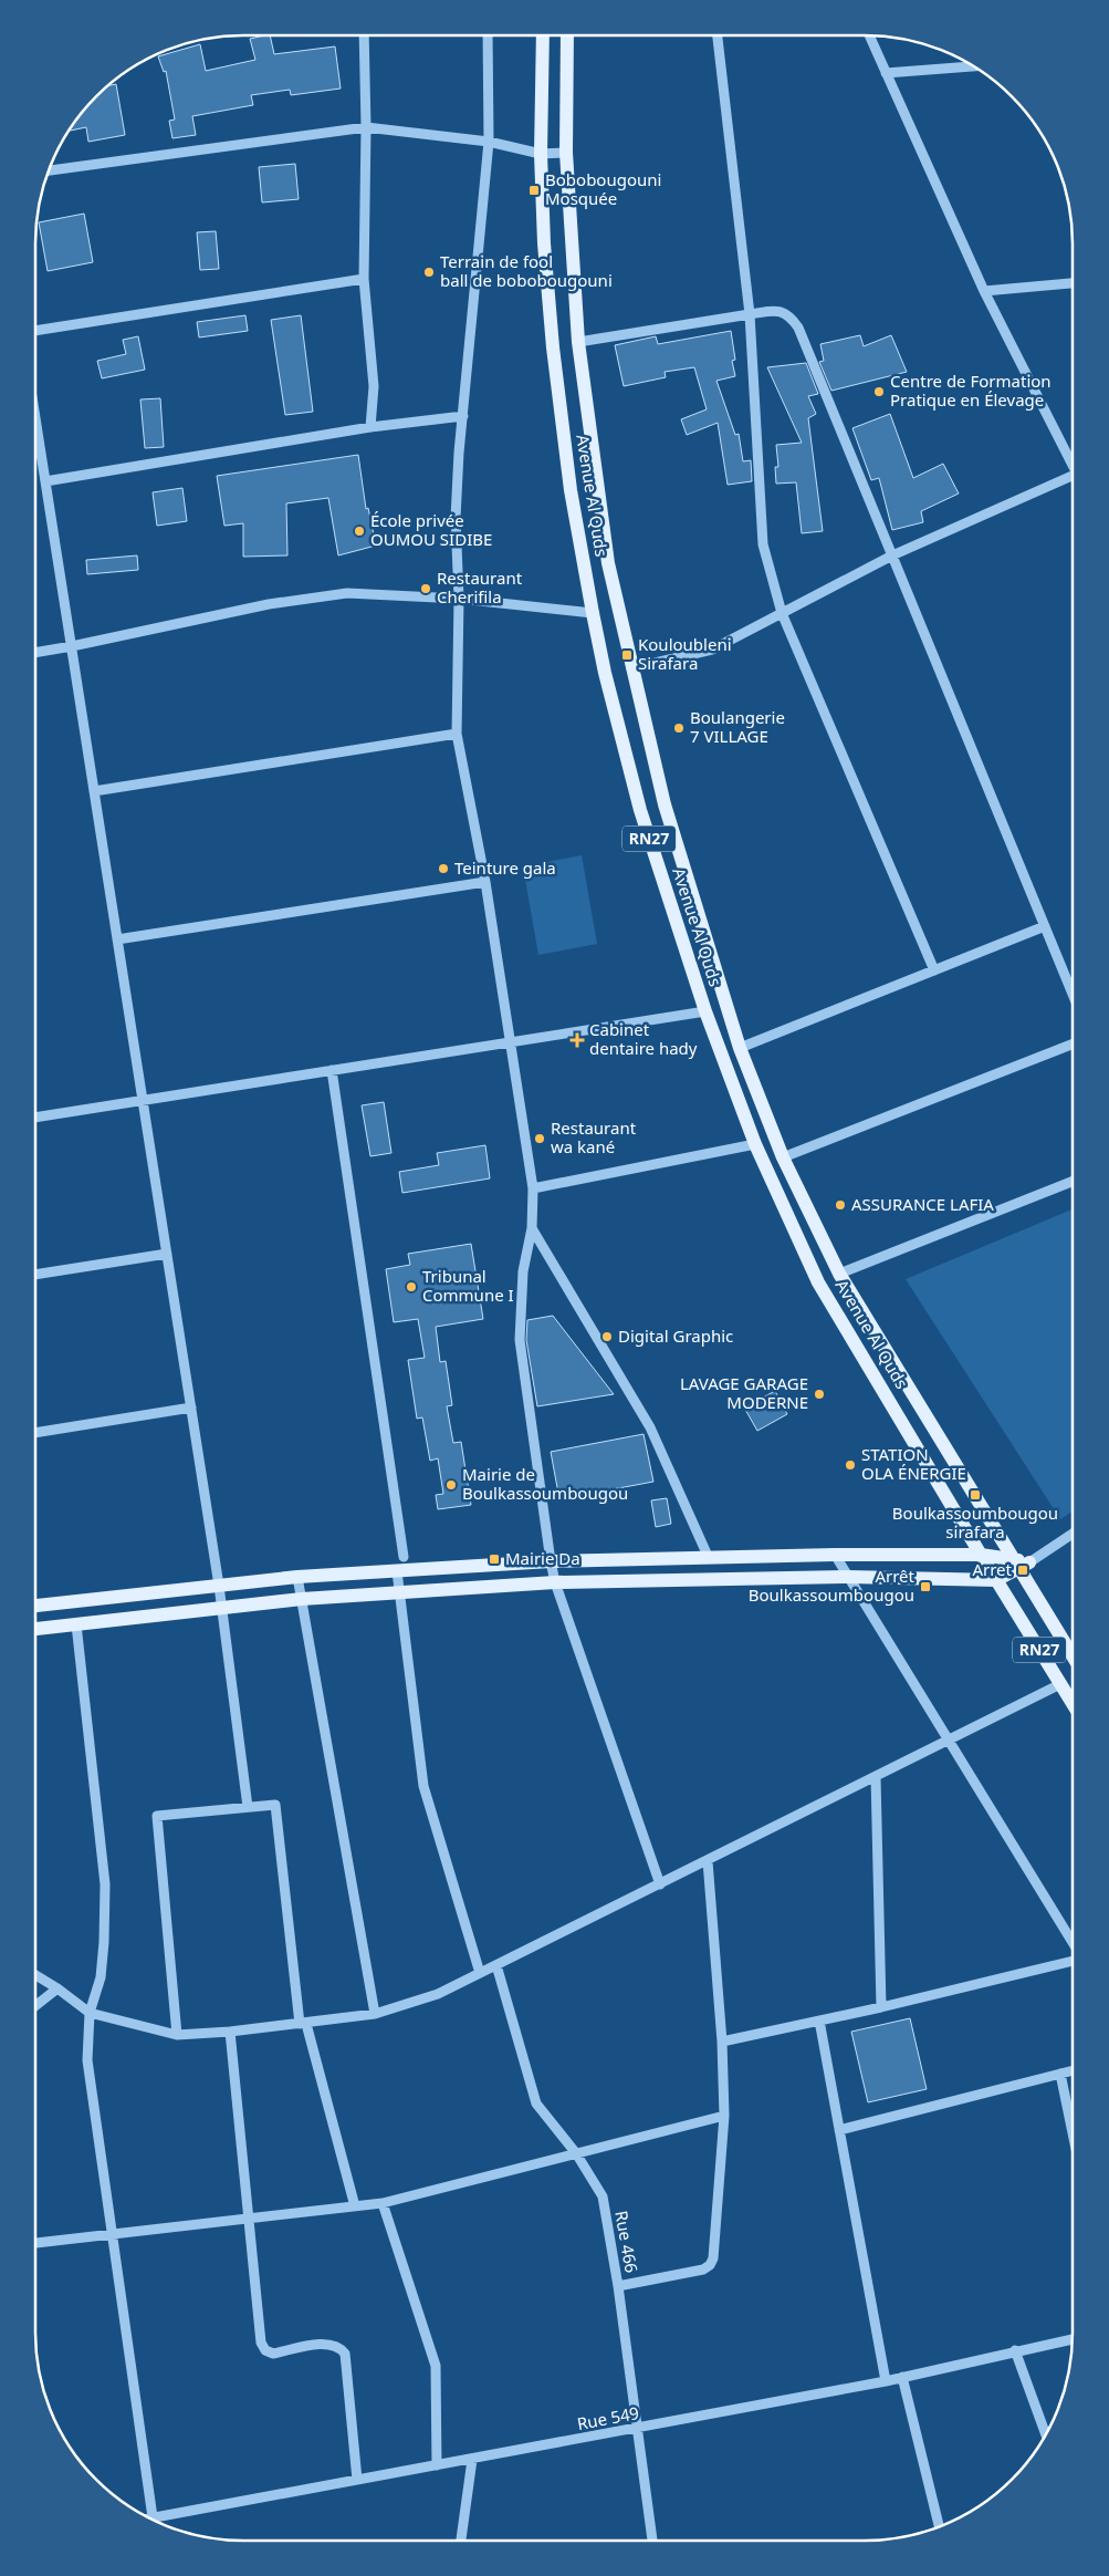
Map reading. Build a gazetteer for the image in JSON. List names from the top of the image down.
{
  "streets": {
    "main road": ["Avenue Al Quds", "RN27"],
    "street": ["Rue 466", "Rue 549"]
  },
  "crossings": [
    ["Rue 466", "Rue 549"]
  ],
  "places": {
    "transit": [
      "Bobobougouni Mosquée",
      "Kouloubleni Sirafara",
      "Boulkassoumbougou sirafara",
      "Mairie Da",
      "Arret",
      "Arrêt Boulkassoumbougou"
    ],
    "other": [
      "Terrain de fool ball de bobobougouni",
      "Centre de Formation Pratique en Élevage",
      "École privée OUMOU SIDIBE",
      "Restaurant Cherifila",
      "Boulangerie 7 VILLAGE",
      "Teinture gala",
      "Restaurant wa kané",
      "ASSURANCE LAFIA",
      "Tribunal Commune I",
      "Digital Graphic",
      "LAVAGE GARAGE MODERNE",
      "STATION OLA ÉNERGIE",
      "Mairie de Boulkassoumbougou"
    ],
    "health": ["Cabinet dentaire hady"]
  }
}
